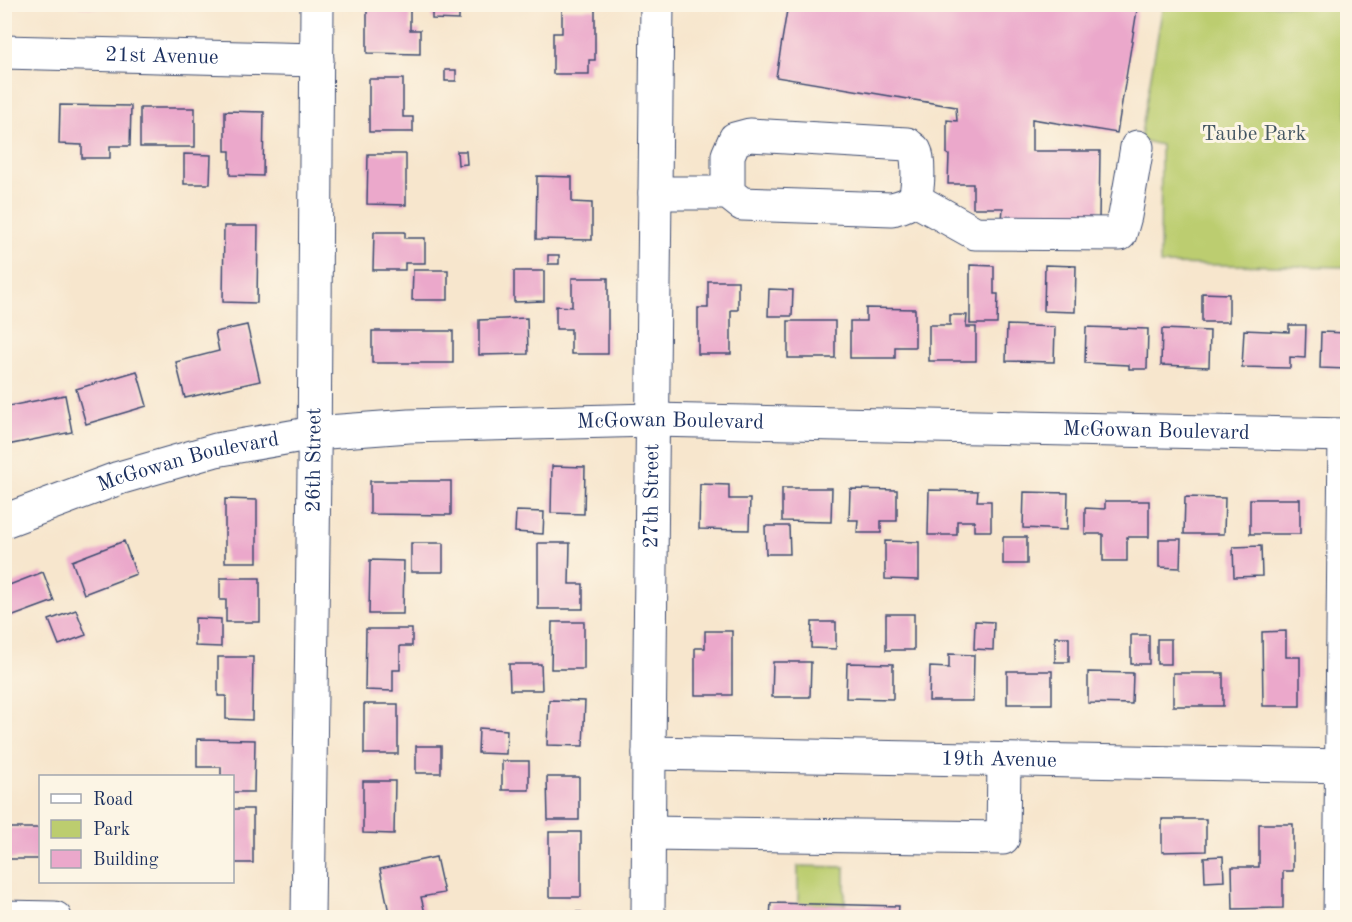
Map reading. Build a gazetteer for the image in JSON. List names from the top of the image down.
{
  "streets": {
    "street": [
      "21st Avenue",
      "McGowan Boulevard",
      "26th Street",
      "27th Street",
      "19th Avenue"
    ]
  },
  "crossings": [
    ["21st Avenue", "26th Street"],
    ["McGowan Boulevard", "26th Street"],
    ["McGowan Boulevard", "27th Street"],
    ["27th Street", "19th Avenue"]
  ],
  "parks": ["Taube Park"],
  "legend": ["Road", "Park", "Building"]
}
